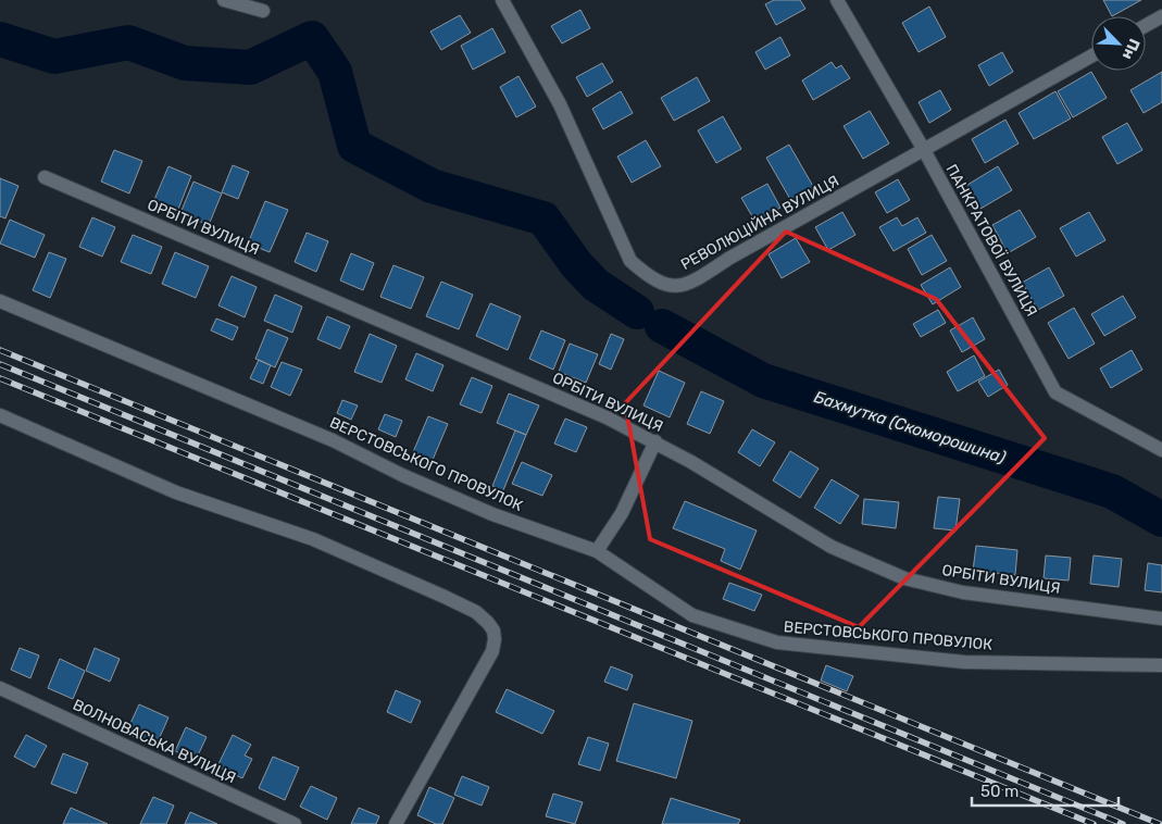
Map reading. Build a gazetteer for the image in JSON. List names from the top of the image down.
{
  "streets": {
    "street": [
      "РЕВОЛЮЦІЙНА ВУЛИЦЯ",
      "ОРБІТИ ВУЛИЦЯ",
      "ПАНКРАТОВОЇ ВУЛИЦЯ",
      "ВЕРСТОВСЬКОГО ПРОВУЛОК",
      "ВОЛНОВАСЬКА ВУЛИЦЯ"
    ]
  },
  "crossings": [
    ["РЕВОЛЮЦІЙНА ВУЛИЦЯ", "ПАНКРАТОВОЇ ВУЛИЦЯ"]
  ],
  "water": ["Бахмутка (Скоморошина)"],
  "scale_bar": "50 m",
  "north": "bottom right"
}
